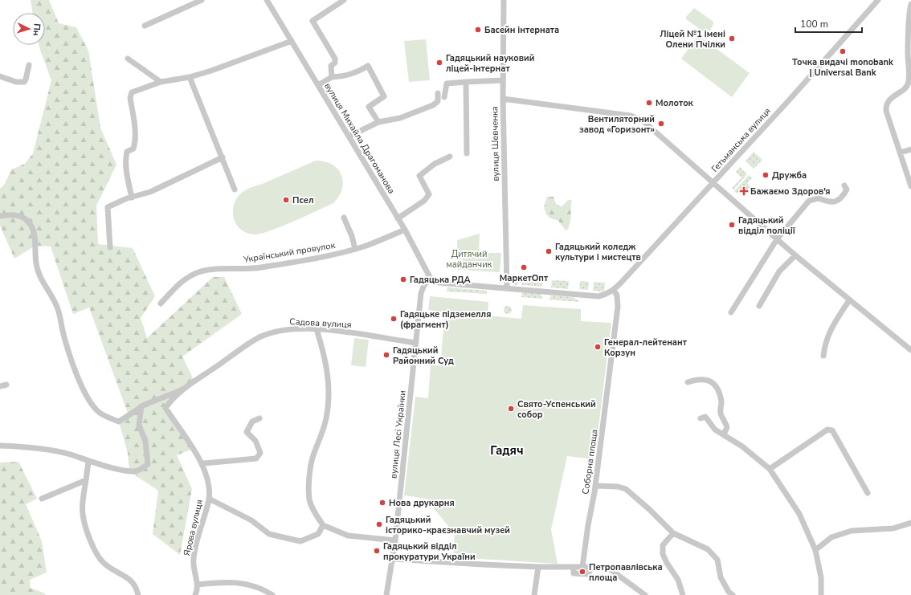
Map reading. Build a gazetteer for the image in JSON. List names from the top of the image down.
{
  "streets": {
    "street": [
      "вулиця Михайла Драгоманова",
      "Гетьманська вулиця",
      "вулиця Шевченка",
      "Український провулок",
      "Садова вулиця",
      "вулиця Лесі Українки",
      "Соборна площа",
      "Ярова вулиця"
    ]
  },
  "crossings": [
    ["вулиця Михайла Драгоманова", "Український провулок"],
    ["вулиця Михайла Драгоманова", "вулиця Лесі Українки"],
    ["Гетьманська вулиця", "Соборна площа"],
    ["Садова вулиця", "вулиця Лесі Українки"],
    ["Садова вулиця", "Ярова вулиця"]
  ],
  "districts": ["Гадяч"],
  "parks": ["Дитячий майданчик"],
  "places": {
    "other": [
      "Басейн інтерната",
      "Ліцей №1 імені Олени Пчілки",
      "Точка видачі monobank | Universal Bank",
      "Гадяцький науковий ліцей-інтернат",
      "Молоток",
      "Вентиляторний завод «Горизонт»",
      "Дружба",
      "Псел",
      "Гадяцький відділ поліції",
      "Гадяцький коледж культури і мистецтв",
      "МаркетОпт",
      "Гадяцька РДА",
      "Гадяцьке підземелля (фрагмент)",
      "Генерал-лейтенант Корзун",
      "Гадяцький Районний Суд",
      "Свято-Успенський собор",
      "Нова друкарня",
      "Гадяцький історико-краєзнавчий музей",
      "Гадяцький відділ прокуратури України",
      "Петропавлівська площа"
    ],
    "health": ["Бажаємо Здоров'я"]
  },
  "scale_bar": "100 m",
  "north": "right"
}
